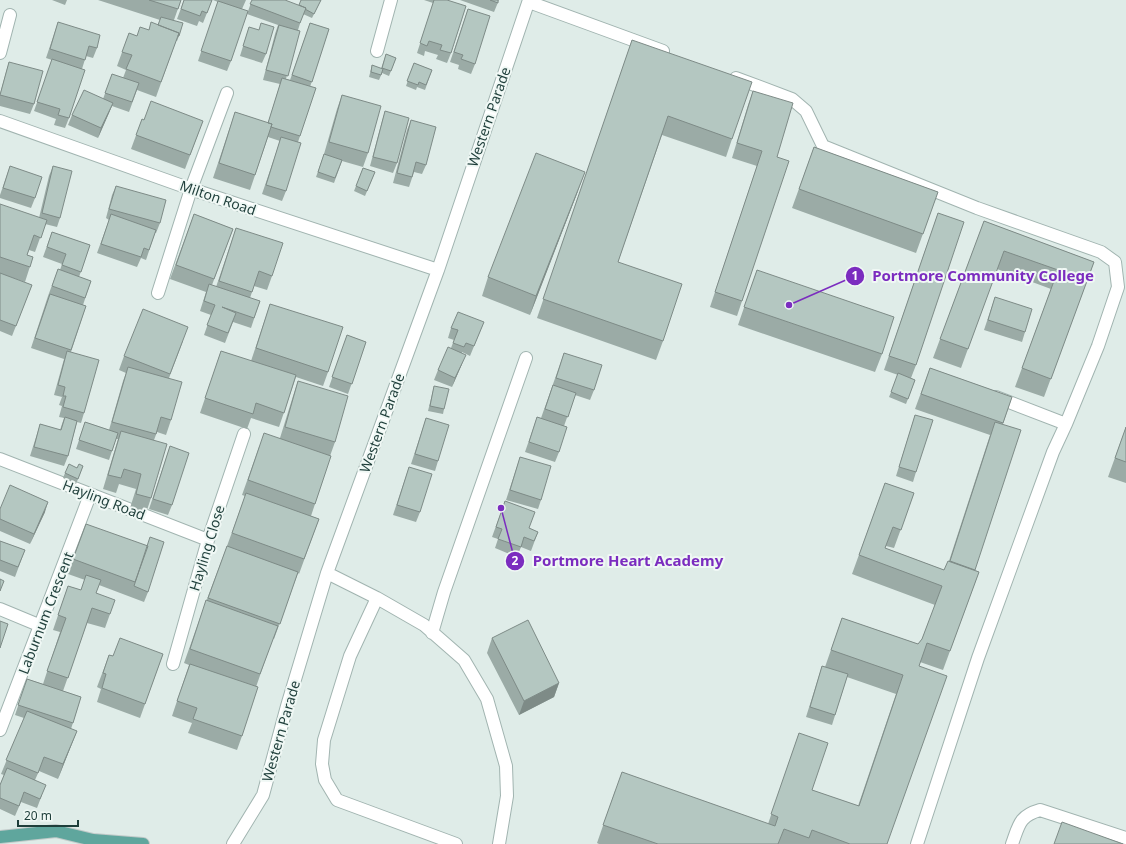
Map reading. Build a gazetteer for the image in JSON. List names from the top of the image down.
{
  "streets": {
    "street": [
      "Western Parade",
      "Milton Road",
      "Hayling Road",
      "Hayling Close",
      "Laburnum Crescent"
    ]
  },
  "crossings": [
    ["Western Parade", "Milton Road"],
    ["Hayling Road", "Hayling Close"],
    ["Hayling Road", "Laburnum Crescent"]
  ],
  "places": ["Portmore Community College", "Portmore Heart Academy"],
  "scale_bar": "20 m"
}
